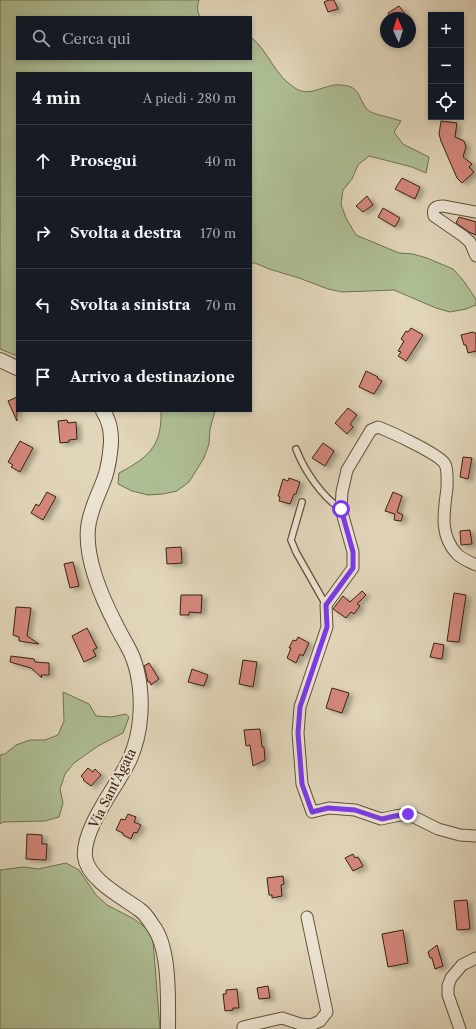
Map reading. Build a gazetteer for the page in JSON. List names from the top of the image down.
{
  "streets": {
    "street": ["Via Sant'Agata"]
  },
  "north": "top",
  "page": {
    "map_buttons": ["+", "−"],
    "search": "Cerca qui",
    "heading": ["4 min", "A piedi · 280 m"],
    "list": [
      ["Prosegui", "40 m"],
      ["Svolta a destra", "170 m"],
      ["Svolta a sinistra", "70 m"],
      "Arrivo a destinazione"
    ]
  }
}
